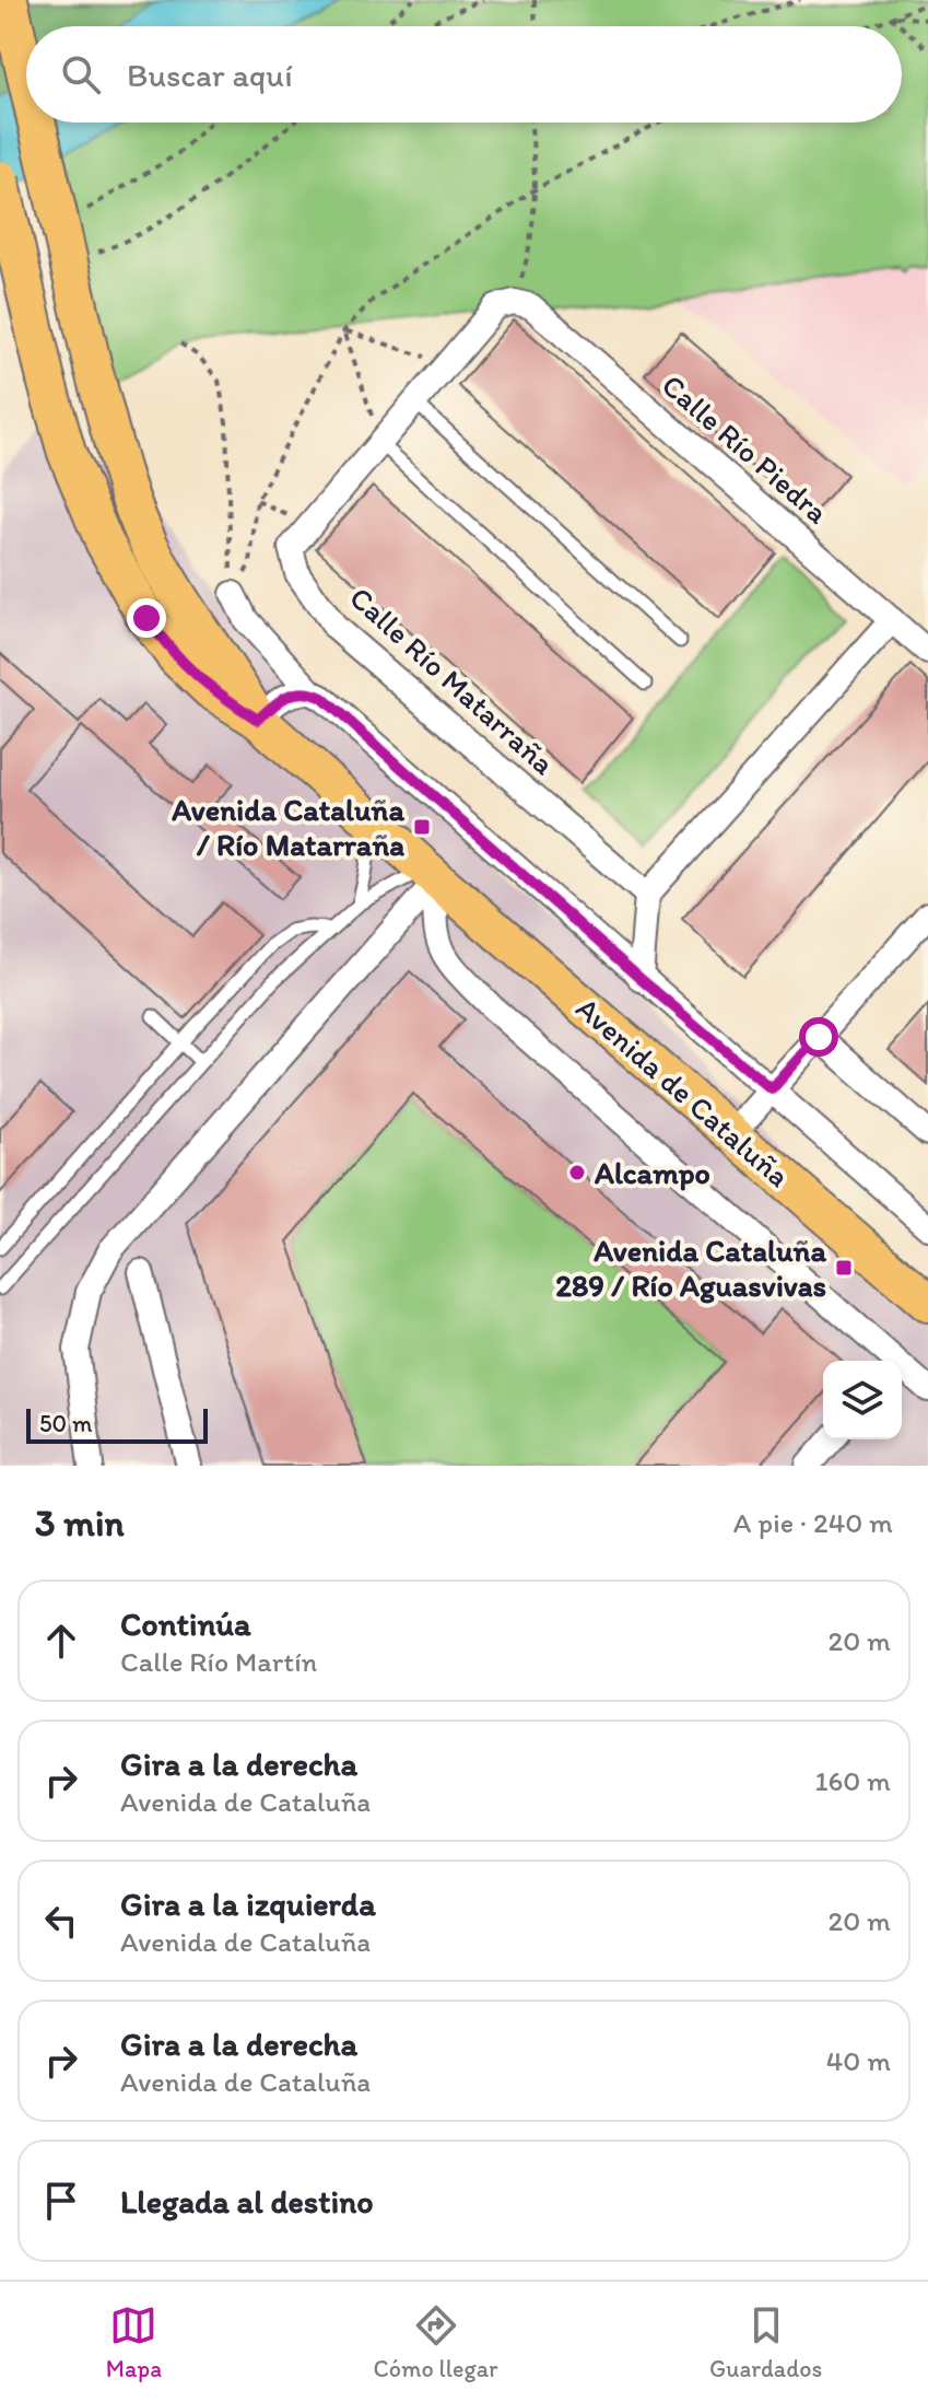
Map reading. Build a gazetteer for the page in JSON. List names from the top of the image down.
{
  "streets": {
    "main road": ["Avenida de Cataluña"],
    "street": ["Calle Río Piedra", "Calle Río Matarraña"]
  },
  "crossings": [
    ["Calle Río Piedra", "Calle Río Matarraña"]
  ],
  "places": {
    "transit": ["Avenida Cataluña / Río Matarraña", "Avenida Cataluña 289 / Río Aguasvivas"],
    "other": ["Alcampo"]
  },
  "scale_bar": "50 m",
  "page": {
    "search": "Buscar aquí",
    "scale": "50 m",
    "heading": ["3 min", "A pie · 240 m"],
    "list": [
      ["Continúa", "Calle Río Martín", "20 m"],
      ["Gira a la derecha", "Avenida de Cataluña", "160 m"],
      ["Gira a la izquierda", "Avenida de Cataluña", "20 m"],
      ["Gira a la derecha", "Avenida de Cataluña", "40 m"],
      "Llegada al destino"
    ],
    "nav": ["Mapa", "Cómo llegar", "Guardados"]
  }
}
